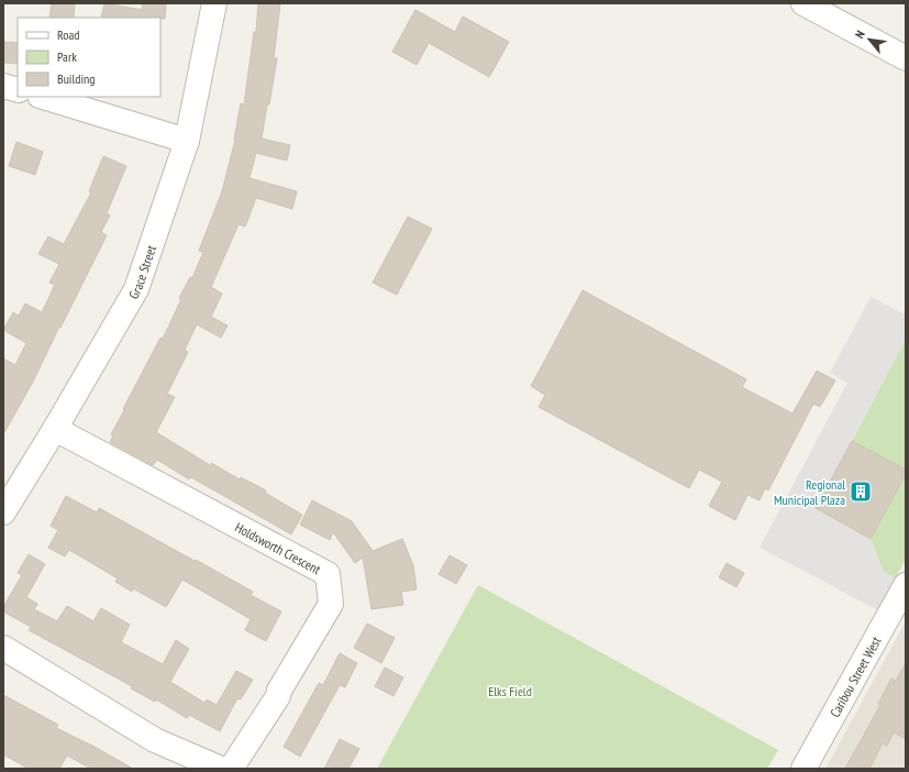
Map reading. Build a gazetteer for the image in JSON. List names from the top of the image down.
{
  "streets": {
    "street": ["Grace Street", "Holdsworth Crescent", "Caribou Street West"]
  },
  "crossings": [
    ["Grace Street", "Holdsworth Crescent"]
  ],
  "parks": ["Elks Field"],
  "places": {
    "building": ["Regional Municipal Plaza"]
  },
  "legend": ["Road", "Park", "Building"],
  "north": "top left"
}
